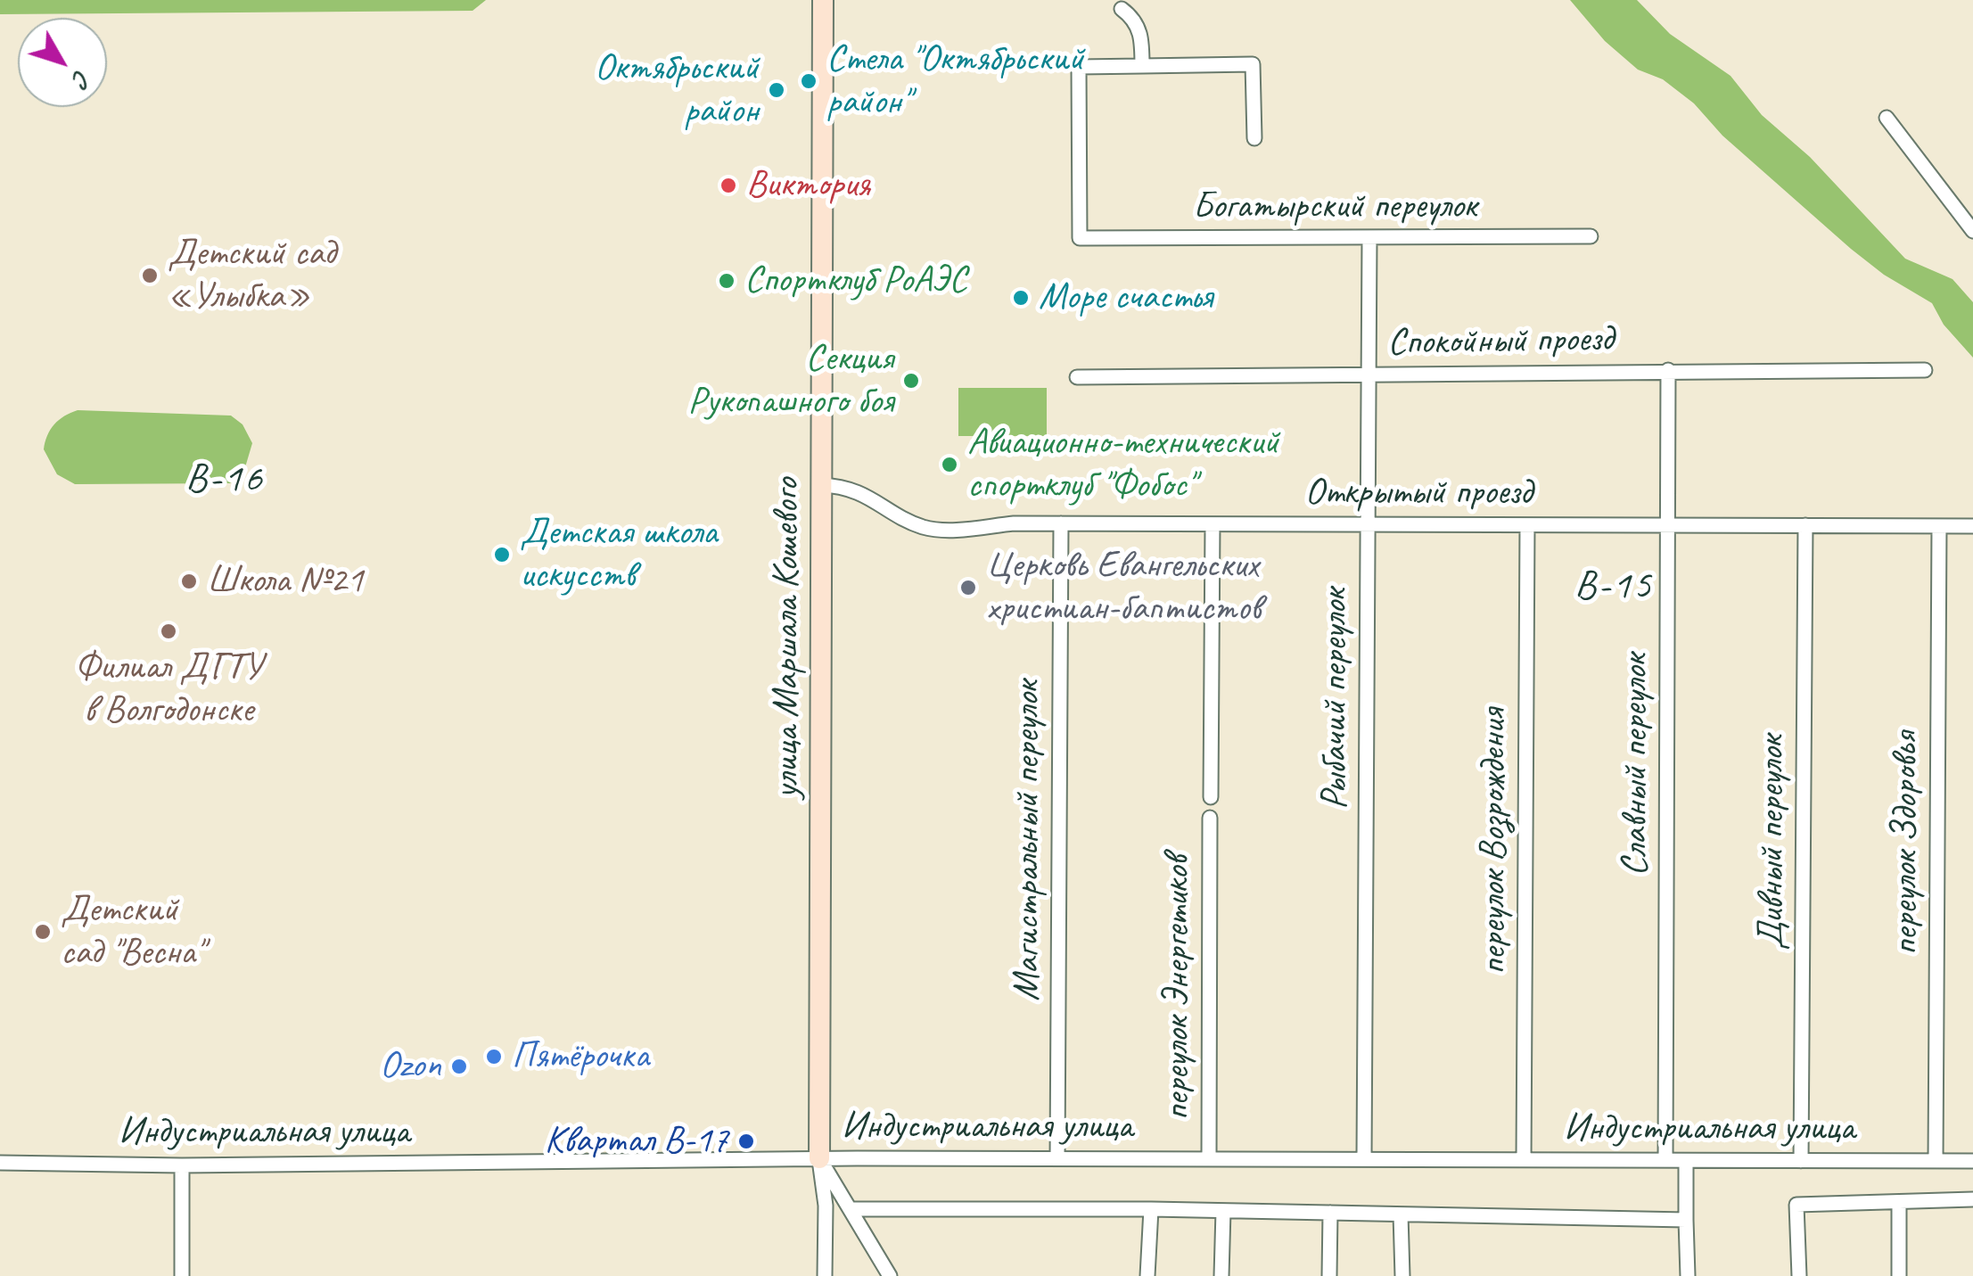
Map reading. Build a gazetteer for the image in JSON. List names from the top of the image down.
{
  "streets": {
    "street": [
      "Богатырский переулок",
      "Спокойный проезд",
      "Открытый проезд",
      "улица Маршала Кошевого",
      "Рыбачий переулок",
      "Славный переулок",
      "Магистральный переулок",
      "переулок Возрождения",
      "Дивный переулок",
      "переулок Здоровья",
      "переулок Энергетиков",
      "Индустриальная улица"
    ]
  },
  "crossings": [
    ["Богатырский переулок", "Рыбачий переулок"],
    ["Спокойный проезд", "Рыбачий переулок"],
    ["Спокойный проезд", "Славный переулок"],
    ["Открытый проезд", "улица Маршала Кошевого"],
    ["Открытый проезд", "Рыбачий переулок"],
    ["Открытый проезд", "Славный переулок"],
    ["Открытый проезд", "Магистральный переулок"],
    ["Открытый проезд", "переулок Возрождения"],
    ["Открытый проезд", "Дивный переулок"],
    ["Открытый проезд", "переулок Здоровья"],
    ["улица Маршала Кошевого", "Индустриальная улица"],
    ["Рыбачий переулок", "Индустриальная улица"],
    ["Славный переулок", "Индустриальная улица"],
    ["Магистральный переулок", "Индустриальная улица"],
    ["переулок Возрождения", "Индустриальная улица"],
    ["Дивный переулок", "Индустриальная улица"],
    ["переулок Здоровья", "Индустриальная улица"],
    ["переулок Энергетиков", "Индустриальная улица"]
  ],
  "districts": ["В-16", "В-15"],
  "places": [
    "Стела \"Октябрьский район\"",
    "Октябрьский район",
    "Виктория",
    "Детский сад «Улыбка»",
    "Спортклуб РоАЭС",
    "Море счастья",
    "Секция Рукопашного боя",
    "Авиационно-технический спортклуб \"Фобос\"",
    "Детская школа искусств",
    "Школа №21",
    "Церковь Евангельских христиан-баптистов",
    "Филиал ДГТУ в Волгодонске",
    "Детский сад \"Весна\"",
    "Пятёрочка",
    "Ozon",
    "Квартал В-17"
  ],
  "north": "bottom right"
}
